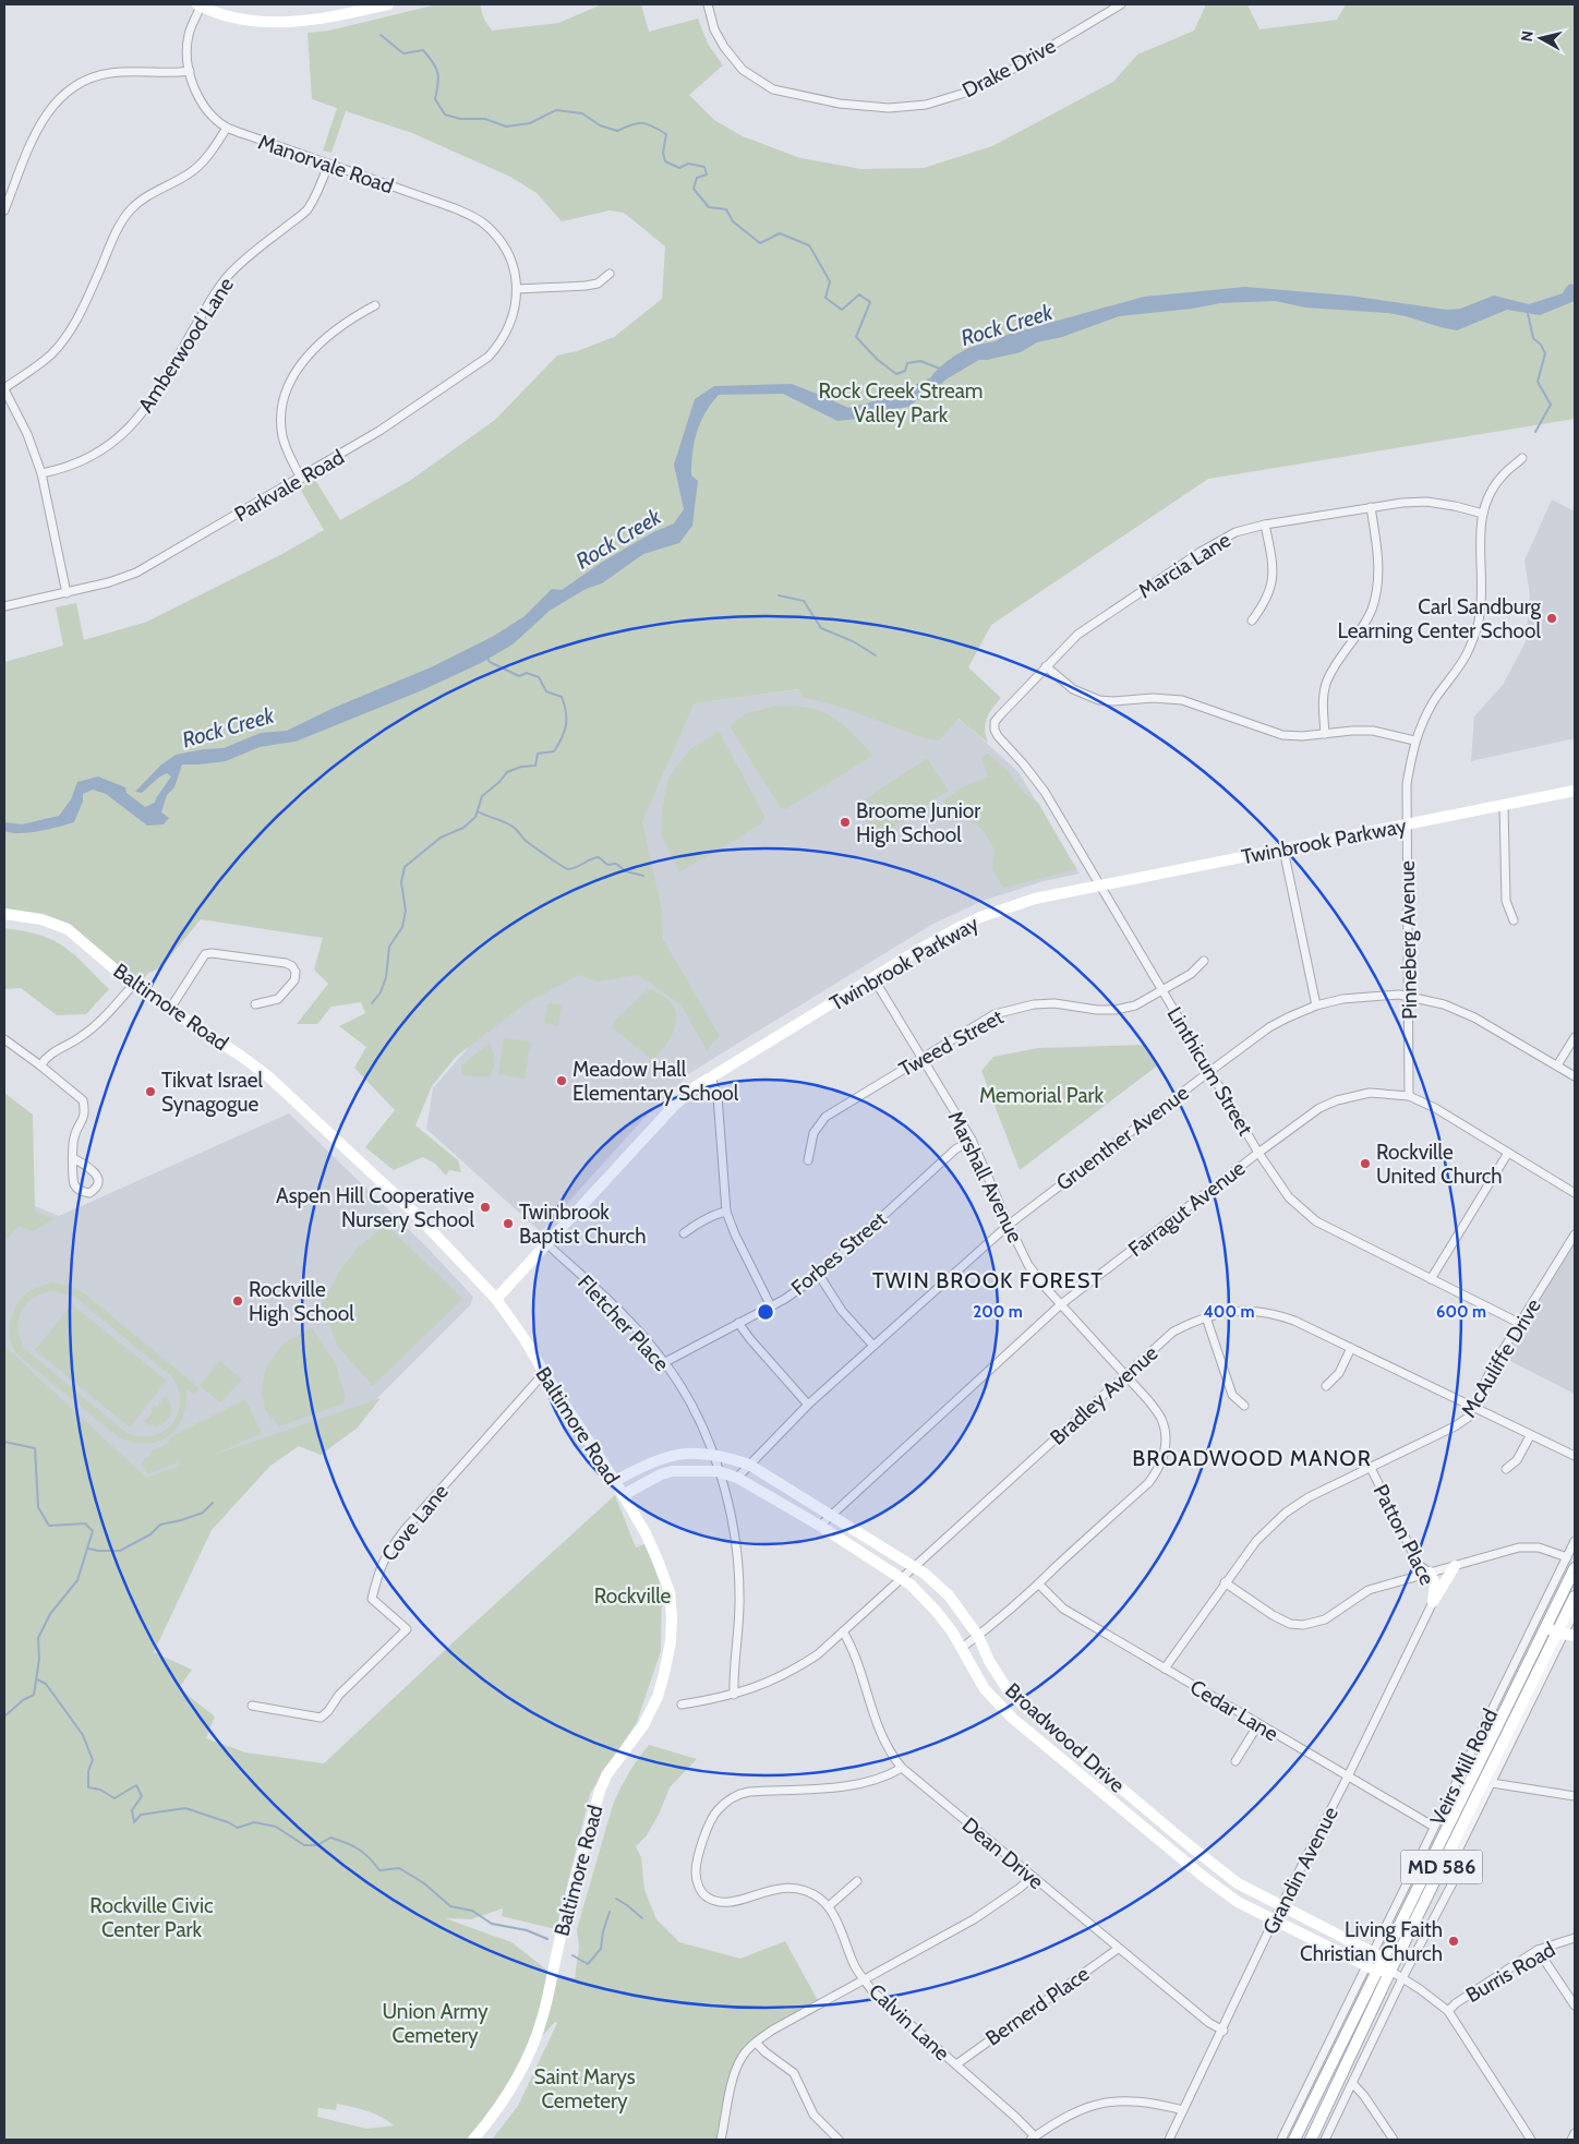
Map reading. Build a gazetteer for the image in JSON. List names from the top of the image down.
{
  "streets": {
    "street": [
      "Drake Drive",
      "Manorvale Road",
      "Amberwood Lane",
      "Parkvale Road",
      "Marcia Lane",
      "Twinbrook Parkway",
      "Pinneberg Avenue",
      "Baltimore Road",
      "Tweed Street",
      "Linthicum Street",
      "Gruenther Avenue",
      "Marshall Avenue",
      "Farragut Avenue",
      "Forbes Street",
      "Fletcher Place",
      "McAuliffe Drive",
      "Bradley Avenue",
      "Cove Lane",
      "Patton Place",
      "Cedar Lane",
      "Broadwood Drive",
      "Veirs Mill Road",
      "Dean Drive",
      "MD 586",
      "Grandin Avenue",
      "Burris Road",
      "Bernerd Place",
      "Calvin Lane"
    ]
  },
  "crossings": [
    ["Manorvale Road", "Amberwood Lane"],
    ["Manorvale Road", "Parkvale Road"],
    ["Marcia Lane", "Pinneberg Avenue"],
    ["Marcia Lane", "Linthicum Street"],
    ["Twinbrook Parkway", "Pinneberg Avenue"],
    ["Twinbrook Parkway", "Baltimore Road"],
    ["Twinbrook Parkway", "Linthicum Street"],
    ["Twinbrook Parkway", "Marshall Avenue"],
    ["Twinbrook Parkway", "Fletcher Place"],
    ["Pinneberg Avenue", "Gruenther Avenue"],
    ["Pinneberg Avenue", "Farragut Avenue"],
    ["Baltimore Road", "Cove Lane"],
    ["Baltimore Road", "Broadwood Drive"],
    ["Tweed Street", "Linthicum Street"],
    ["Tweed Street", "Marshall Avenue"],
    ["Linthicum Street", "Gruenther Avenue"],
    ["Linthicum Street", "Farragut Avenue"],
    ["Linthicum Street", "McAuliffe Drive"],
    ["Gruenther Avenue", "Marshall Avenue"],
    ["Gruenther Avenue", "Broadwood Drive"],
    ["Marshall Avenue", "Farragut Avenue"],
    ["Marshall Avenue", "Forbes Street"],
    ["Marshall Avenue", "Bradley Avenue"],
    ["Marshall Avenue", "Cedar Lane"],
    ["Marshall Avenue", "Broadwood Drive"],
    ["Farragut Avenue", "Broadwood Drive"],
    ["Forbes Street", "Fletcher Place"],
    ["Fletcher Place", "Bradley Avenue"],
    ["Fletcher Place", "Broadwood Drive"],
    ["McAuliffe Drive", "Bradley Avenue"],
    ["McAuliffe Drive", "Patton Place"],
    ["McAuliffe Drive", "Cedar Lane"],
    ["Bradley Avenue", "Broadwood Drive"],
    ["Bradley Avenue", "Dean Drive"],
    ["Patton Place", "Grandin Avenue"],
    ["Cedar Lane", "Veirs Mill Road"],
    ["Cedar Lane", "Grandin Avenue"],
    ["Broadwood Drive", "Veirs Mill Road"],
    ["Broadwood Drive", "Grandin Avenue"],
    ["Broadwood Drive", "Burris Road"],
    ["Dean Drive", "Grandin Avenue"],
    ["Dean Drive", "Bernerd Place"],
    ["Bernerd Place", "Calvin Lane"]
  ],
  "districts": ["TWIN BROOK FOREST", "BROADWOOD MANOR"],
  "water": ["Rock Creek"],
  "parks": [
    "Rock Creek Stream Valley Park",
    "Memorial Park",
    "Rockville",
    "Rockville Civic Center Park",
    "Union Army Cemetery",
    "Saint Marys Cemetery"
  ],
  "places": [
    "Carl Sandburg Learning Center School",
    "Broome Junior High School",
    "Meadow Hall Elementary School",
    "Tikvat Israel Synagogue",
    "Rockville United Church",
    "Aspen Hill Cooperative Nursery School",
    "Twinbrook Baptist Church",
    "Rockville High School",
    "Living Faith Christian Church"
  ],
  "north": "left",
  "rings": ["200 m", "400 m", "600 m"]
}
